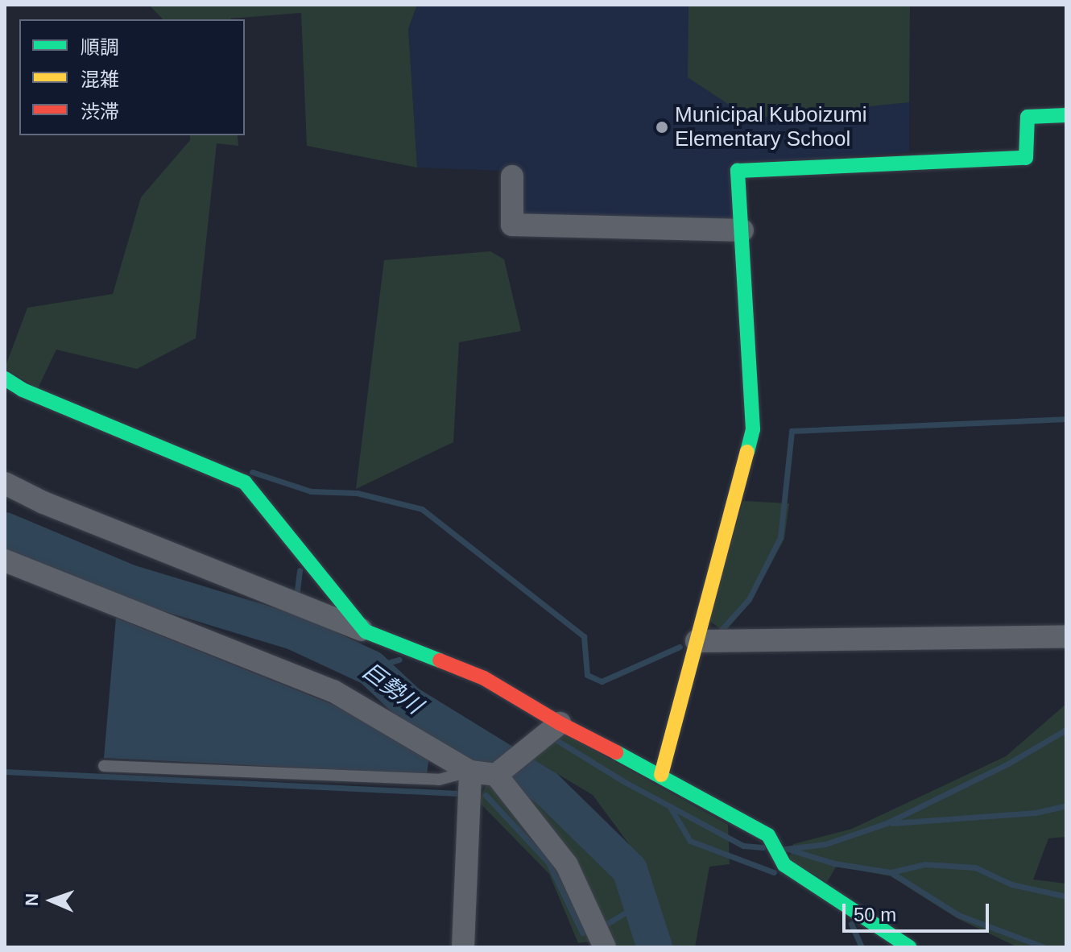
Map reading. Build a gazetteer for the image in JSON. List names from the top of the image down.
{
  "water": ["巨勢川"],
  "places": ["Municipal Kuboizumi Elementary School"],
  "legend": ["順調", "混雑", "渋滞"],
  "scale_bar": "50 m",
  "north": "left"
}
